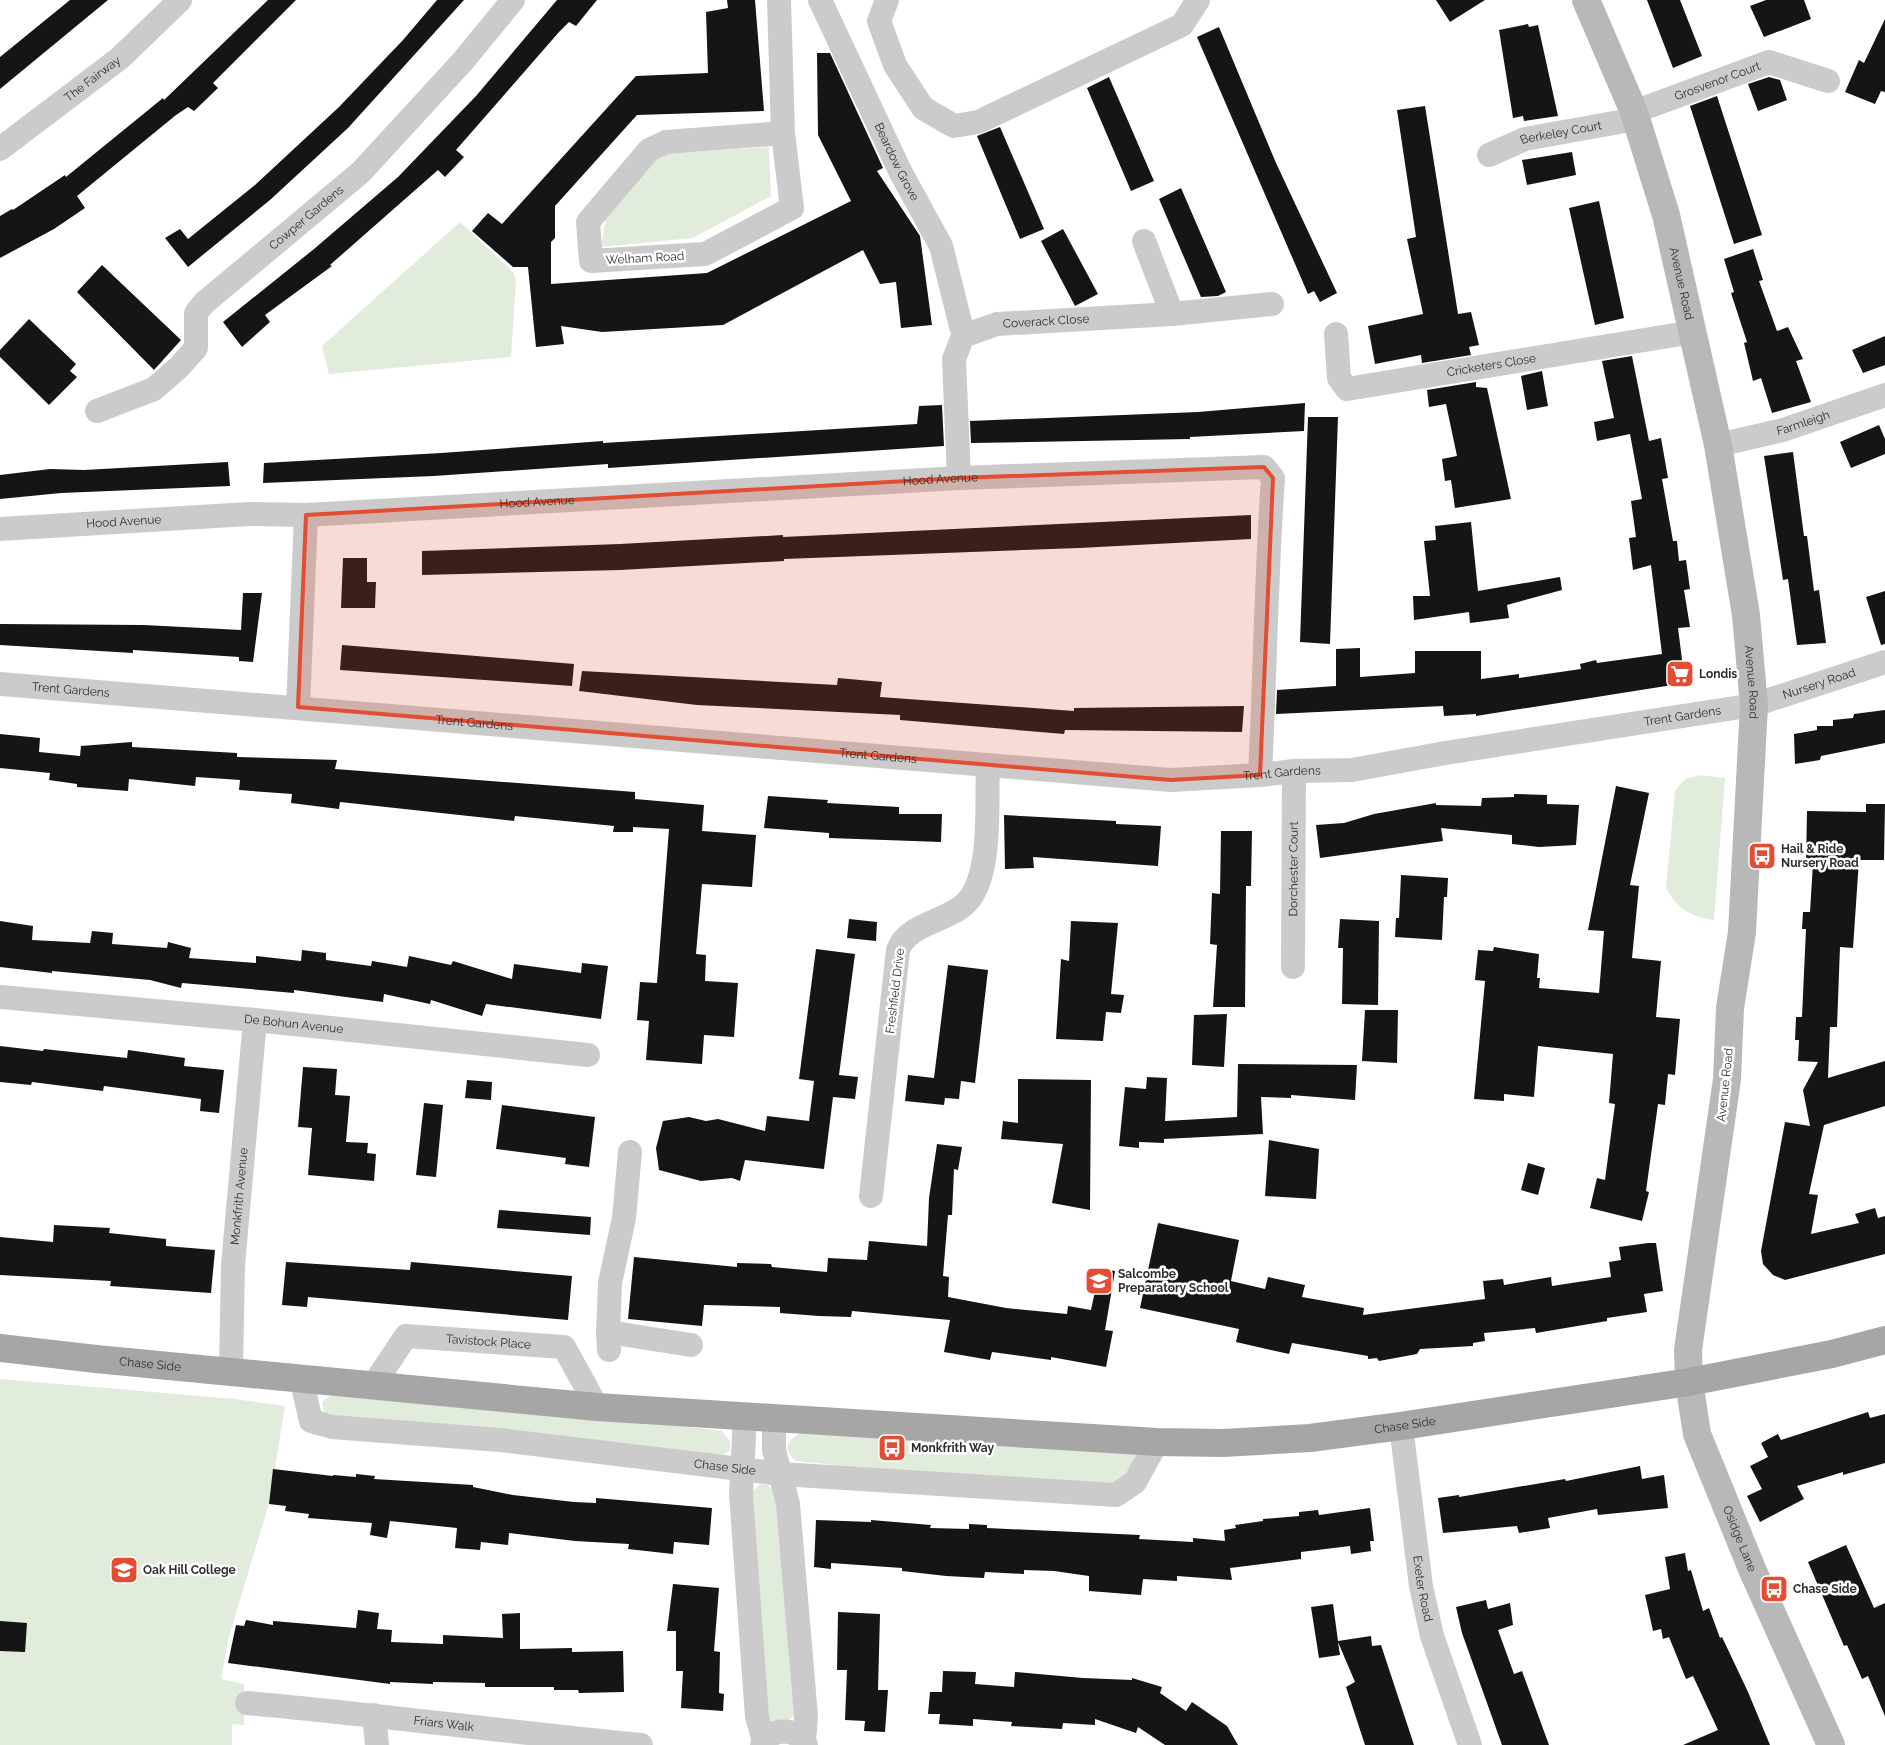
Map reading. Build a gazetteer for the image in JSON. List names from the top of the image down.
{
  "streets": {
    "main road": ["Chase Side"],
    "street": [
      "The Fairway",
      "Grosvenor Court",
      "Berkeley Court",
      "Beardow Grove",
      "Cowper Gardens",
      "Welham Road",
      "Avenue Road",
      "Coverack Close",
      "Cricketers Close",
      "Farmleigh",
      "Hood Avenue",
      "Nursery Road",
      "Trent Gardens",
      "Dorchester Court",
      "Freshfield Drive",
      "De Bohun Avenue",
      "Monkfrith Avenue",
      "Tavistock Place",
      "Osidge Lane",
      "Exeter Road",
      "Friars Walk"
    ]
  },
  "crossings": [
    ["Grosvenor Court", "Berkeley Court"],
    ["Grosvenor Court", "Avenue Road"],
    ["Berkeley Court", "Avenue Road"],
    ["Avenue Road", "Cricketers Close"],
    ["Avenue Road", "Farmleigh"],
    ["Avenue Road", "Nursery Road"],
    ["Avenue Road", "Trent Gardens"],
    ["Avenue Road", "Chase Side"],
    ["Avenue Road", "Osidge Lane"],
    ["Coverack Close", "Hood Avenue"],
    ["Hood Avenue", "Trent Gardens"],
    ["Nursery Road", "Trent Gardens"],
    ["Trent Gardens", "Dorchester Court"],
    ["Trent Gardens", "Freshfield Drive"],
    ["De Bohun Avenue", "Monkfrith Avenue"],
    ["Monkfrith Avenue", "Chase Side"],
    ["Tavistock Place", "Chase Side"],
    ["Chase Side", "Osidge Lane"],
    ["Chase Side", "Exeter Road"]
  ],
  "places": {
    "supermarket": ["Londis"],
    "bus stop": ["Hail & Ride Nursery Road", "Monkfrith Way", "Chase Side"],
    "school or university": ["Salcombe Preparatory School", "Oak Hill College"]
  }
}
